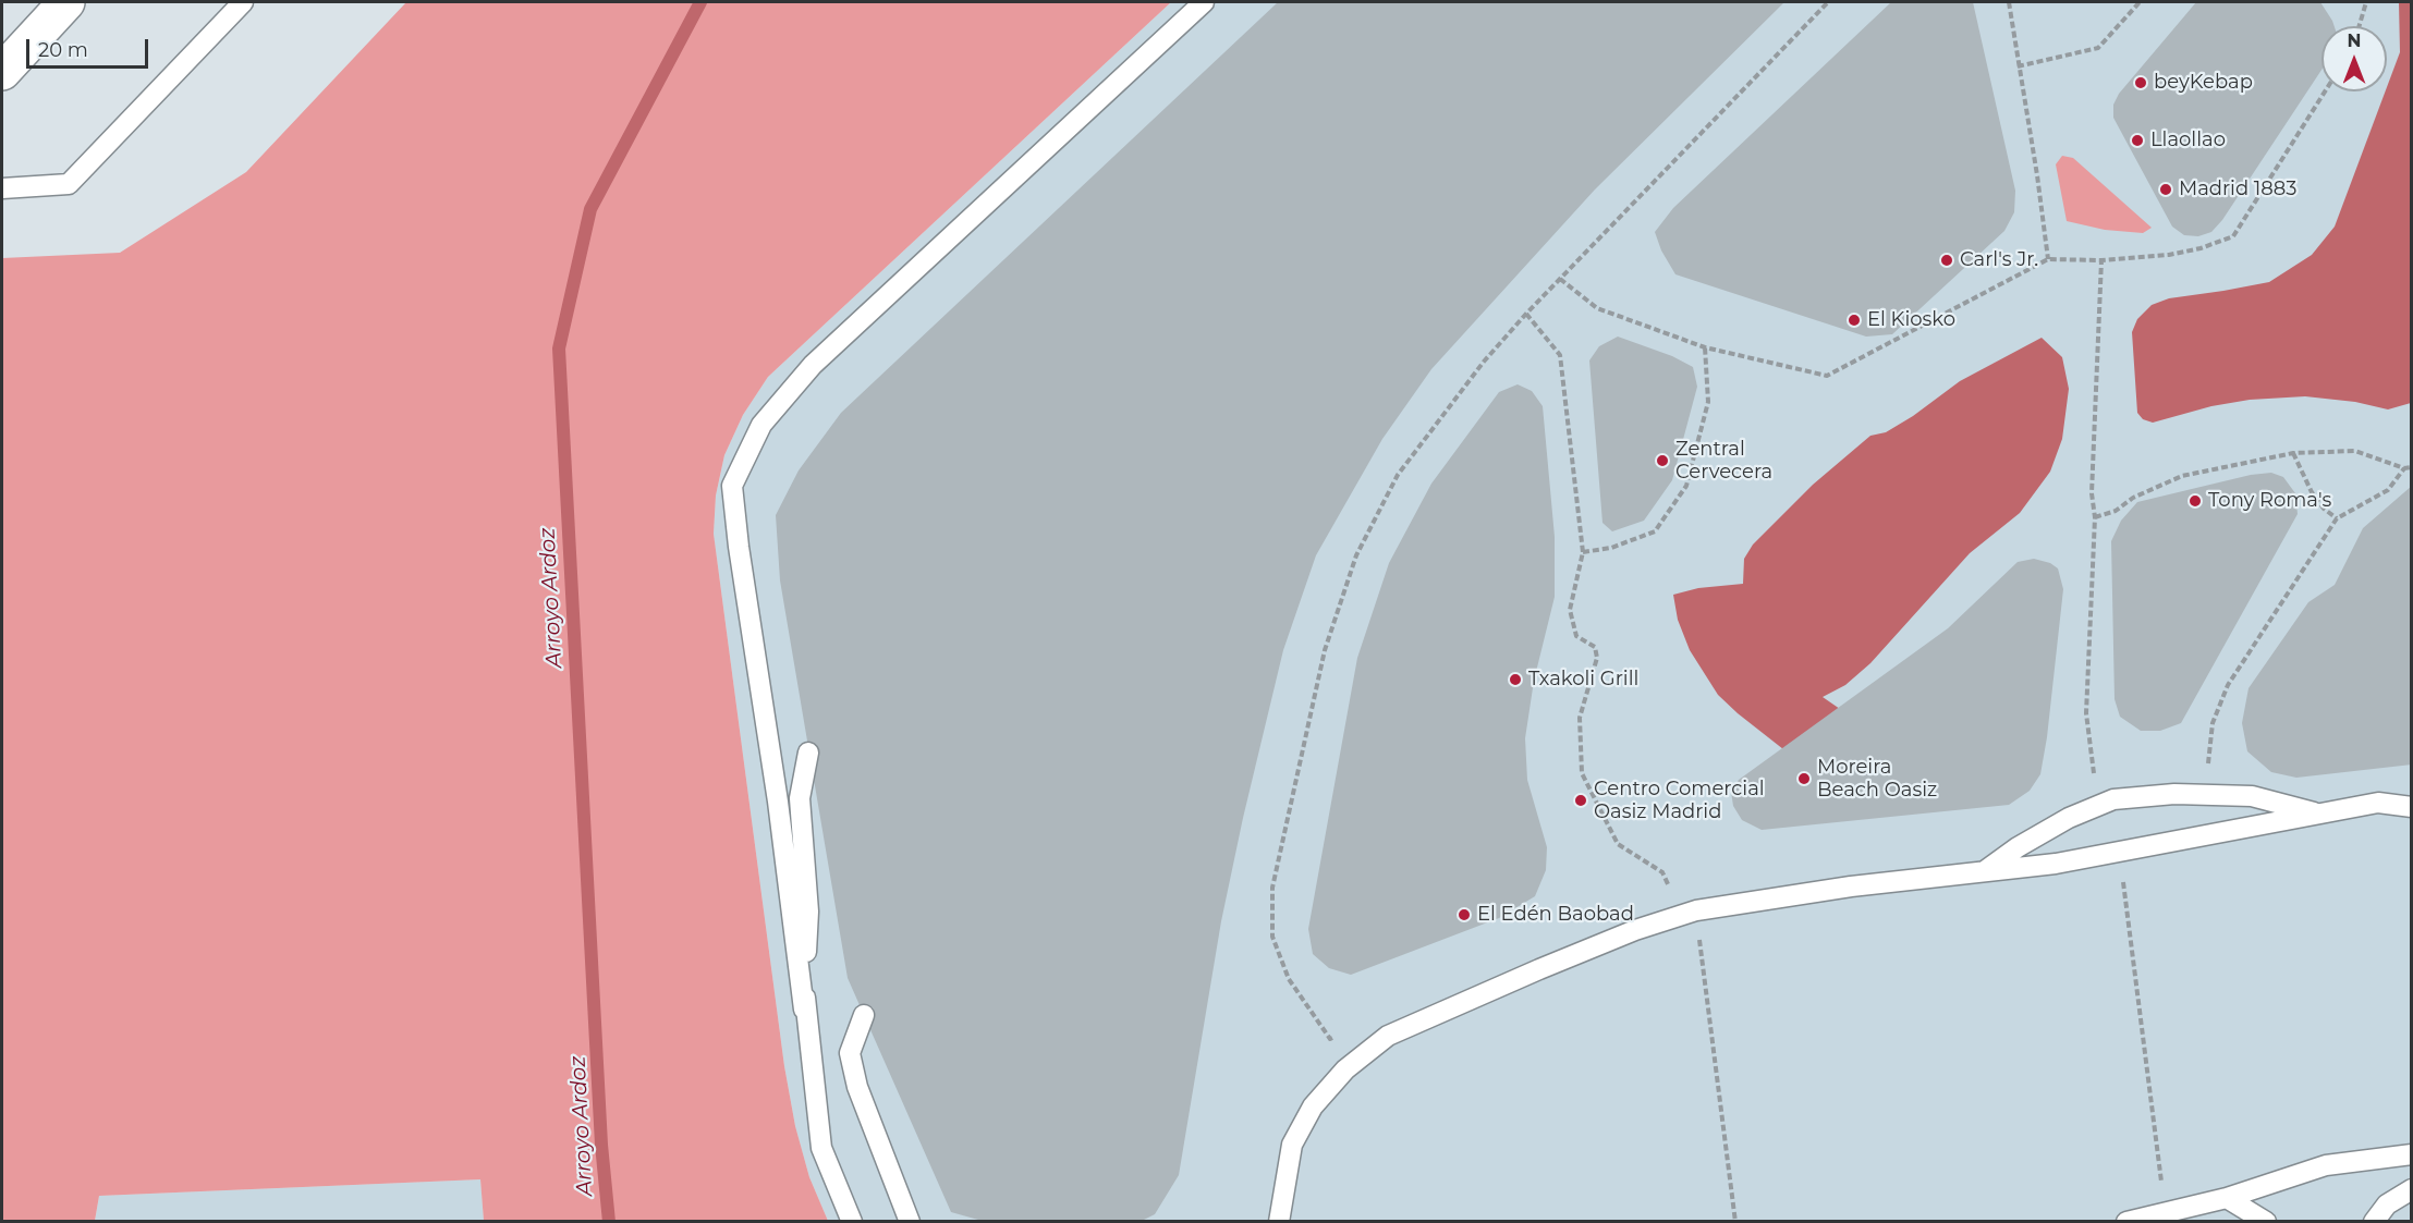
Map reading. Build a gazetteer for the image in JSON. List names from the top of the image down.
{
  "water": ["Arroyo Ardoz"],
  "places": [
    "beyKebap",
    "Llaollao",
    "Madrid 1883",
    "Carl's Jr.",
    "El Kiosko",
    "Zentral Cervecera",
    "Tony Roma's",
    "Txakoli Grill",
    "Moreira Beach Oasiz",
    "Centro Comercial Oasiz Madrid",
    "El Edén Baobad"
  ],
  "scale_bar": "20 m",
  "north": "top"
}
